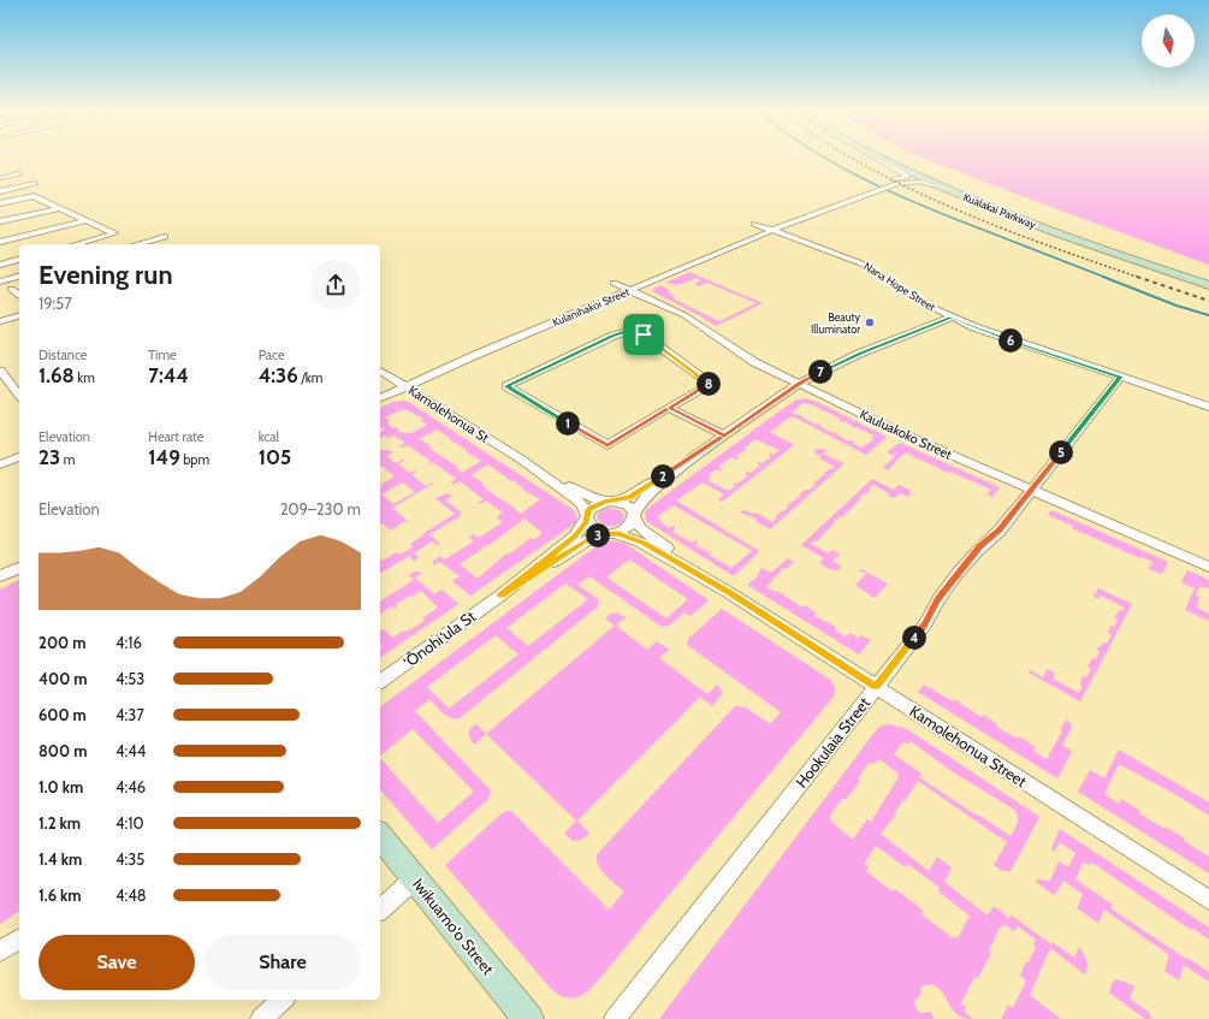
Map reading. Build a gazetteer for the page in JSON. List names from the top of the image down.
{
  "streets": {
    "main road": ["Kualakai Parkway", "Iwikuamo'o Street"],
    "street": [
      "Nana Hope Street",
      "Kulanihakoi Street",
      "Kamolehonua St",
      "Kauluakoko Street",
      "‘Ōnohi‘ula St",
      "Hookulaia Street",
      "Kamolehonua Street"
    ]
  },
  "crossings": [
    ["Nana Hope Street", "Kulanihakoi Street"],
    ["Nana Hope Street", "Hookulaia Street"],
    ["Kulanihakoi Street", "Kamolehonua St"],
    ["Kulanihakoi Street", "Kauluakoko Street"],
    ["Kamolehonua St", "‘Ōnohi‘ula St"],
    ["Kamolehonua St", "Kamolehonua Street"],
    ["Kauluakoko Street", "Hookulaia Street"],
    ["‘Ōnohi‘ula St", "Kamolehonua Street"],
    ["Hookulaia Street", "Kamolehonua Street"]
  ],
  "places": ["Beauty Illuminator"],
  "north": "bottom",
  "page": {
    "heading": ["Evening run", "19:57"],
    "stats": [
      ["Distance", "1.68 km"],
      ["Time", "7:44"],
      ["Pace", "4:36 /km"],
      ["Elevation", "23 m"],
      ["Heart rate", "149 bpm"],
      ["kcal", "105"]
    ],
    "pins": [
      "6",
      "7",
      "8",
      "1",
      "5",
      "2",
      "3",
      "4"
    ],
    "chart": ["Elevation", "209–230 m"],
    "list": [
      {
        "name": "200 m",
        "note": "4:16"
      },
      {
        "name": "400 m",
        "note": "4:53"
      },
      {
        "name": "600 m",
        "note": "4:37"
      },
      {
        "name": "800 m",
        "note": "4:44"
      },
      {
        "name": "1.0 km",
        "note": "4:46"
      },
      {
        "name": "1.2 km",
        "note": "4:10"
      },
      {
        "name": "1.4 km",
        "note": "4:35"
      },
      {
        "name": "1.6 km",
        "note": "4:48"
      }
    ],
    "buttons": ["Save", "Share"]
  }
}
